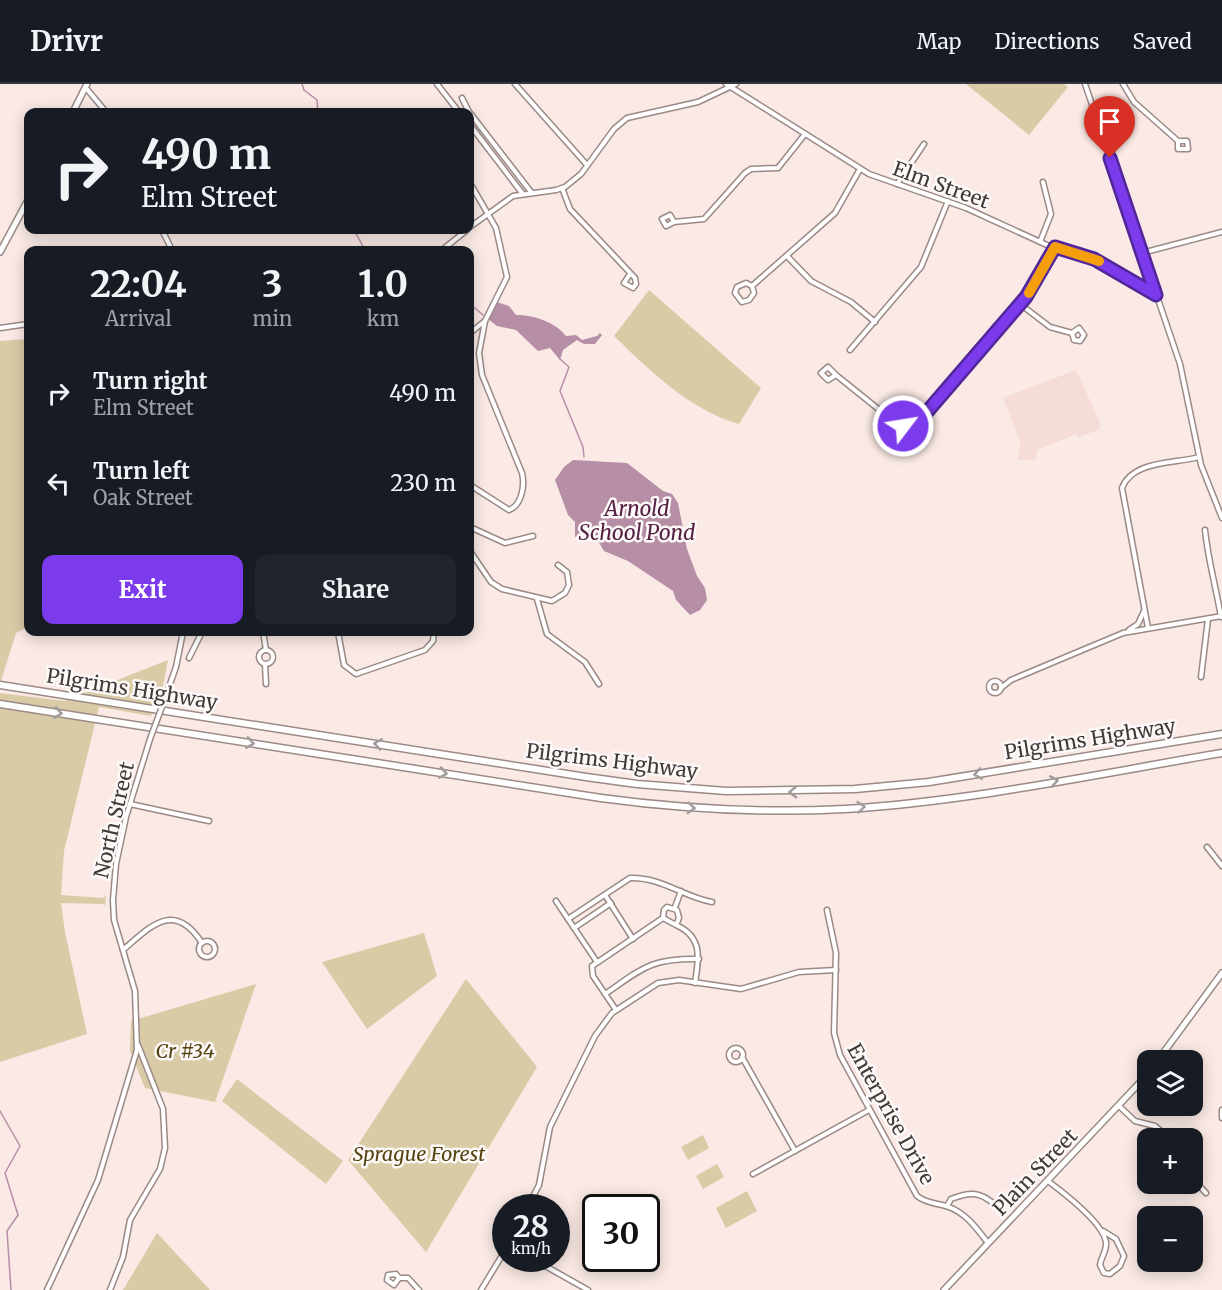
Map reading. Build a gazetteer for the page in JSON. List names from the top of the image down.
{
  "streets": {
    "highway": ["Pilgrims Highway"],
    "main road": ["Plain Street"],
    "street": ["Elm Street", "North Street", "Enterprise Drive"]
  },
  "crossings": [
    ["Enterprise Drive", "Plain Street"]
  ],
  "water": ["Arnold School Pond"],
  "parks": ["Cr #34", "Sprague Forest"],
  "page": {
    "header": "Drivr",
    "nav": ["Map", "Directions", "Saved"],
    "turn": ["490 m", "Elm Street"],
    "eta": [
      "22:04",
      "Arrival",
      "3",
      "min",
      "1.0",
      "km"
    ],
    "list": [
      {
        "name": "Turn right",
        "note": "Elm Street",
        "value": "490 m"
      },
      {
        "name": "Turn left",
        "note": "Oak Street",
        "value": "230 m"
      }
    ],
    "buttons": ["Exit", "Share"],
    "map_buttons": ["+", "−"],
    "speed": "28 km/h",
    "limit": "30"
  }
}
